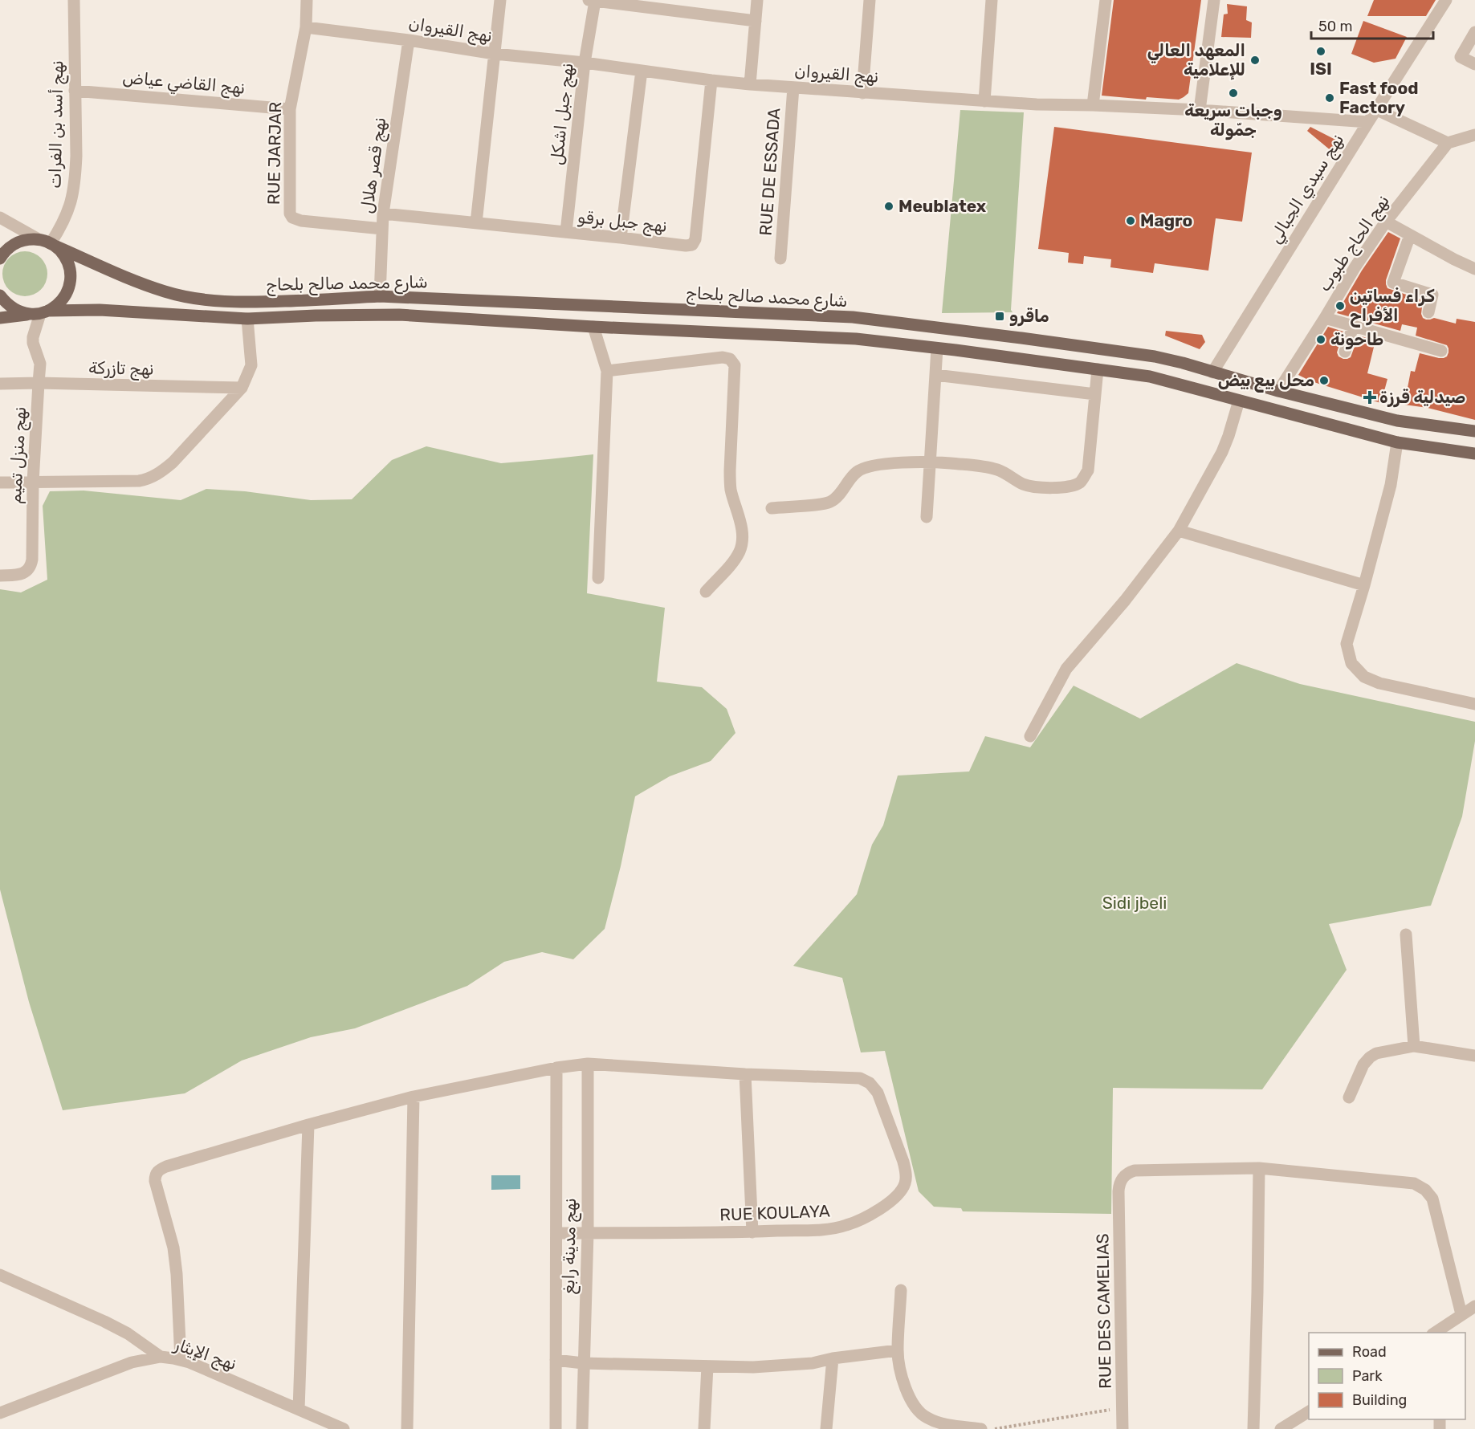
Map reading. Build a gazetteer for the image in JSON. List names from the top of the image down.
{
  "streets": {
    "main road": ["شارع محمد صالح بلحاج"],
    "street": [
      "نهج القيروان",
      "نهج القاضي عياض",
      "نهج جبل اشكل",
      "نهج أسد بن الفرات",
      "RUE JARJAR",
      "نهج قصر هلال",
      "RUE DE ESSADA",
      "نهج سيدي الجبالي",
      "نهج جبل برقو",
      "نهج الحاج طبوب",
      "نهج تازركة",
      "نهج منزل تميم",
      "RUE KOULAYA",
      "نهج مدينة رابغ",
      "RUE DES CAMELIAS",
      "نهج الإيثار"
    ]
  },
  "crossings": [
    ["نهج القيروان", "نهج جبل اشكل"],
    ["نهج القيروان", "RUE JARJAR"],
    ["نهج القيروان", "نهج قصر هلال"],
    ["نهج القيروان", "RUE DE ESSADA"],
    ["نهج القيروان", "نهج سيدي الجبالي"],
    ["نهج القيروان", "نهج جبل برقو"],
    ["نهج القاضي عياض", "نهج أسد بن الفرات"],
    ["نهج القاضي عياض", "RUE JARJAR"],
    ["نهج جبل اشكل", "نهج جبل برقو"],
    ["نهج أسد بن الفرات", "شارع محمد صالح بلحاج"],
    ["RUE JARJAR", "نهج قصر هلال"],
    ["نهج قصر هلال", "نهج جبل برقو"],
    ["نهج قصر هلال", "شارع محمد صالح بلحاج"],
    ["نهج سيدي الجبالي", "شارع محمد صالح بلحاج"],
    ["نهج الحاج طبوب", "شارع محمد صالح بلحاج"],
    ["شارع محمد صالح بلحاج", "نهج منزل تميم"],
    ["نهج تازركة", "نهج منزل تميم"],
    ["RUE KOULAYA", "نهج مدينة رابغ"],
    ["RUE KOULAYA", "نهج الإيثار"]
  ],
  "parks": ["Sidi jbeli"],
  "places": {
    "other": [
      "ISI",
      "المعهد العالي للإعلامية",
      "وجبات سريعة جمّولة",
      "Fast food Factory",
      "Meublatex",
      "Magro",
      "كراء فساتين الأفراح",
      "طاحونة",
      "محل بيع بيض"
    ],
    "transit": ["ماقرو"],
    "health": ["صيدلية قرزة"]
  },
  "legend": ["Road", "Park", "Building"],
  "scale_bar": "50 m"
}
